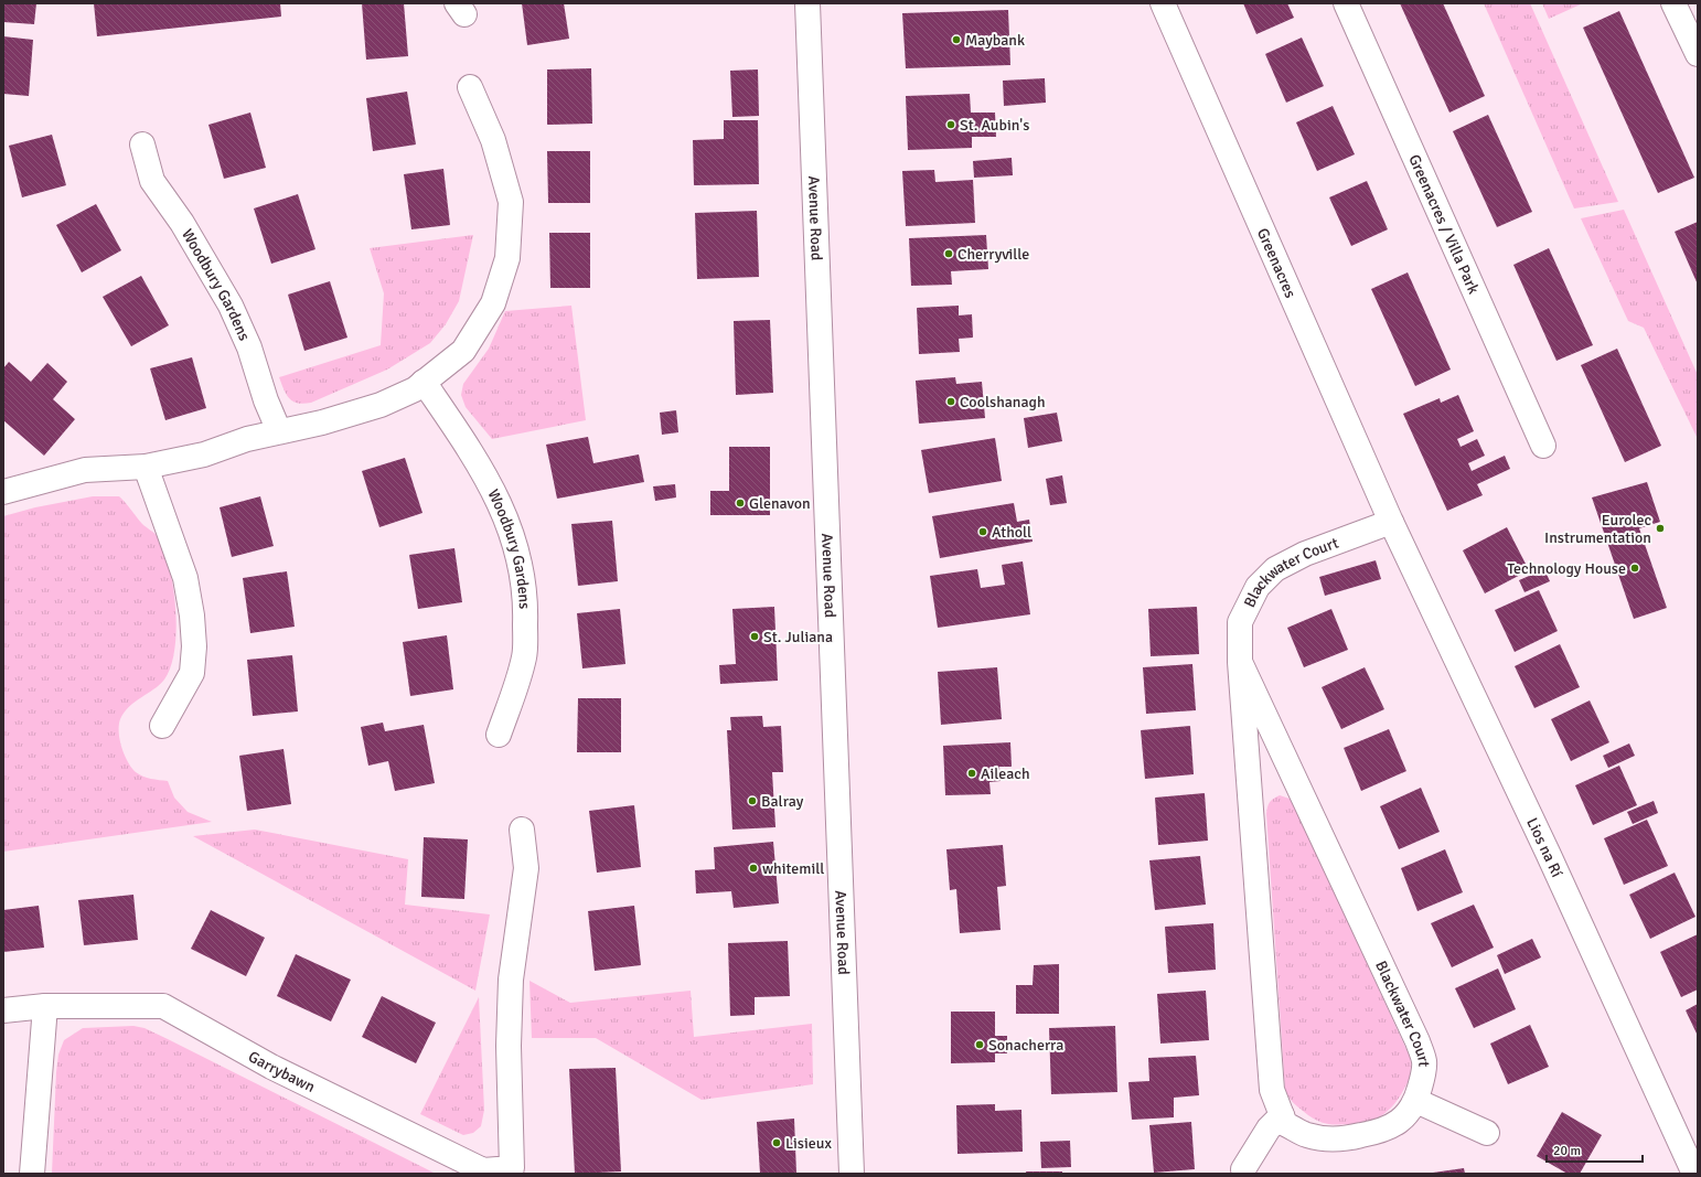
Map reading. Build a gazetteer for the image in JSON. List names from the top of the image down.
{
  "streets": {
    "street": [
      "Avenue Road",
      "Greenacres / Villa Park",
      "Greenacres",
      "Woodbury Gardens",
      "Blackwater Court",
      "Lios na Rí",
      "Garrybawn"
    ]
  },
  "crossings": [
    ["Greenacres", "Blackwater Court"],
    ["Greenacres", "Lios na Rí"],
    ["Blackwater Court", "Lios na Rí"]
  ],
  "places": [
    "Maybank",
    "St. Aubin's",
    "Cherryville",
    "Coolshanagh",
    "Glenavon",
    "Eurolec Instrumentation",
    "Atholl",
    "Technology House",
    "St. Juliana",
    "Aileach",
    "Balray",
    "whitemill",
    "Sonacherra",
    "Lisieux"
  ],
  "scale_bar": "20 m"
}
